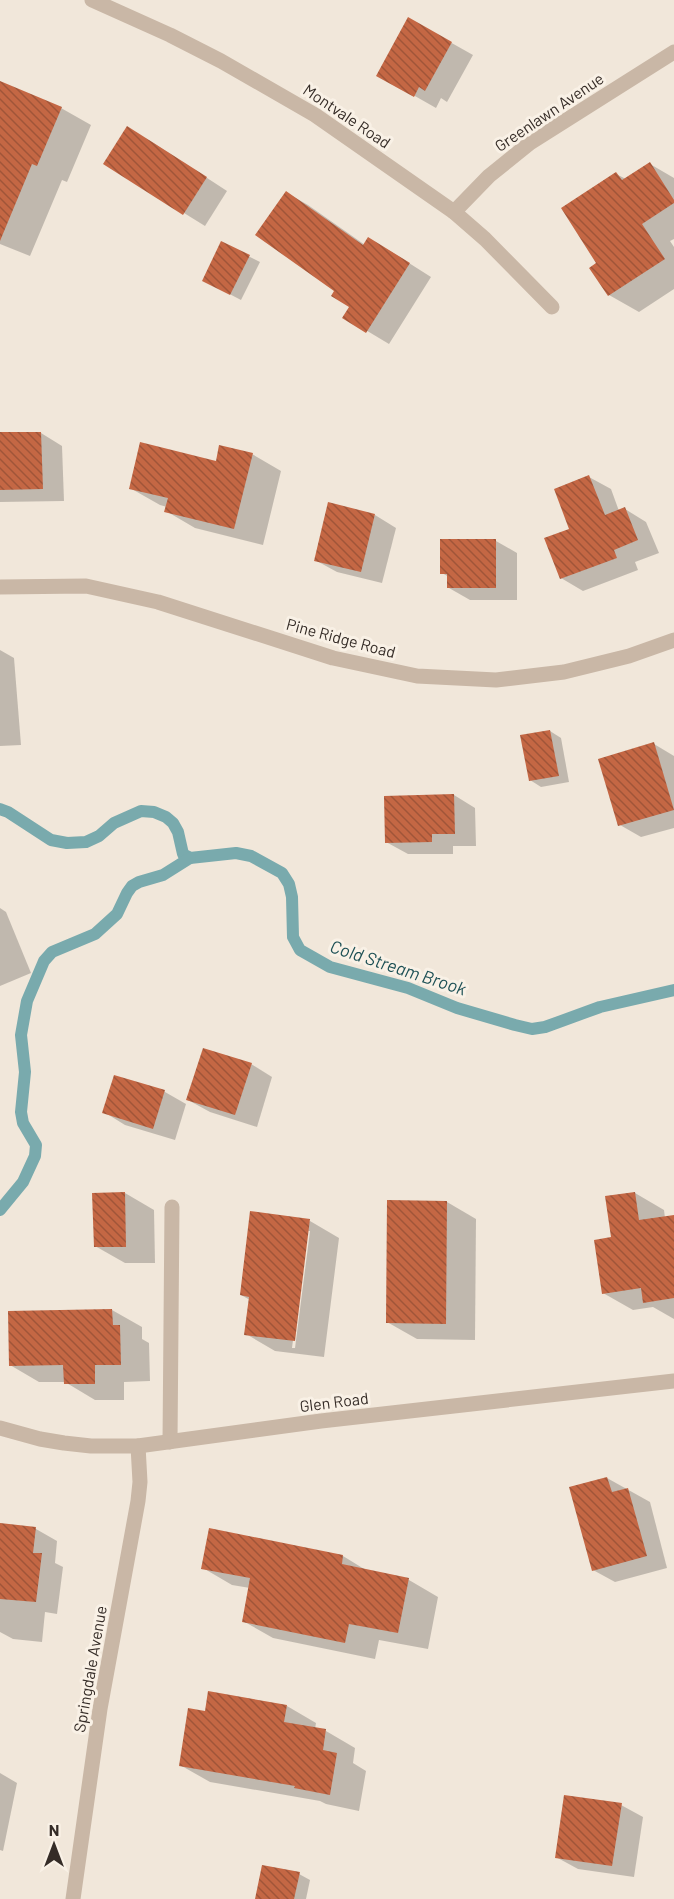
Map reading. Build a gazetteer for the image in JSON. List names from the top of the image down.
{
  "streets": {
    "street": [
      "Greenlawn Avenue",
      "Montvale Road",
      "Pine Ridge Road",
      "Glen Road",
      "Springdale Avenue"
    ]
  },
  "crossings": [
    ["Greenlawn Avenue", "Montvale Road"],
    ["Glen Road", "Springdale Avenue"]
  ],
  "water": ["Cold Stream Brook"],
  "north": "top"
}
